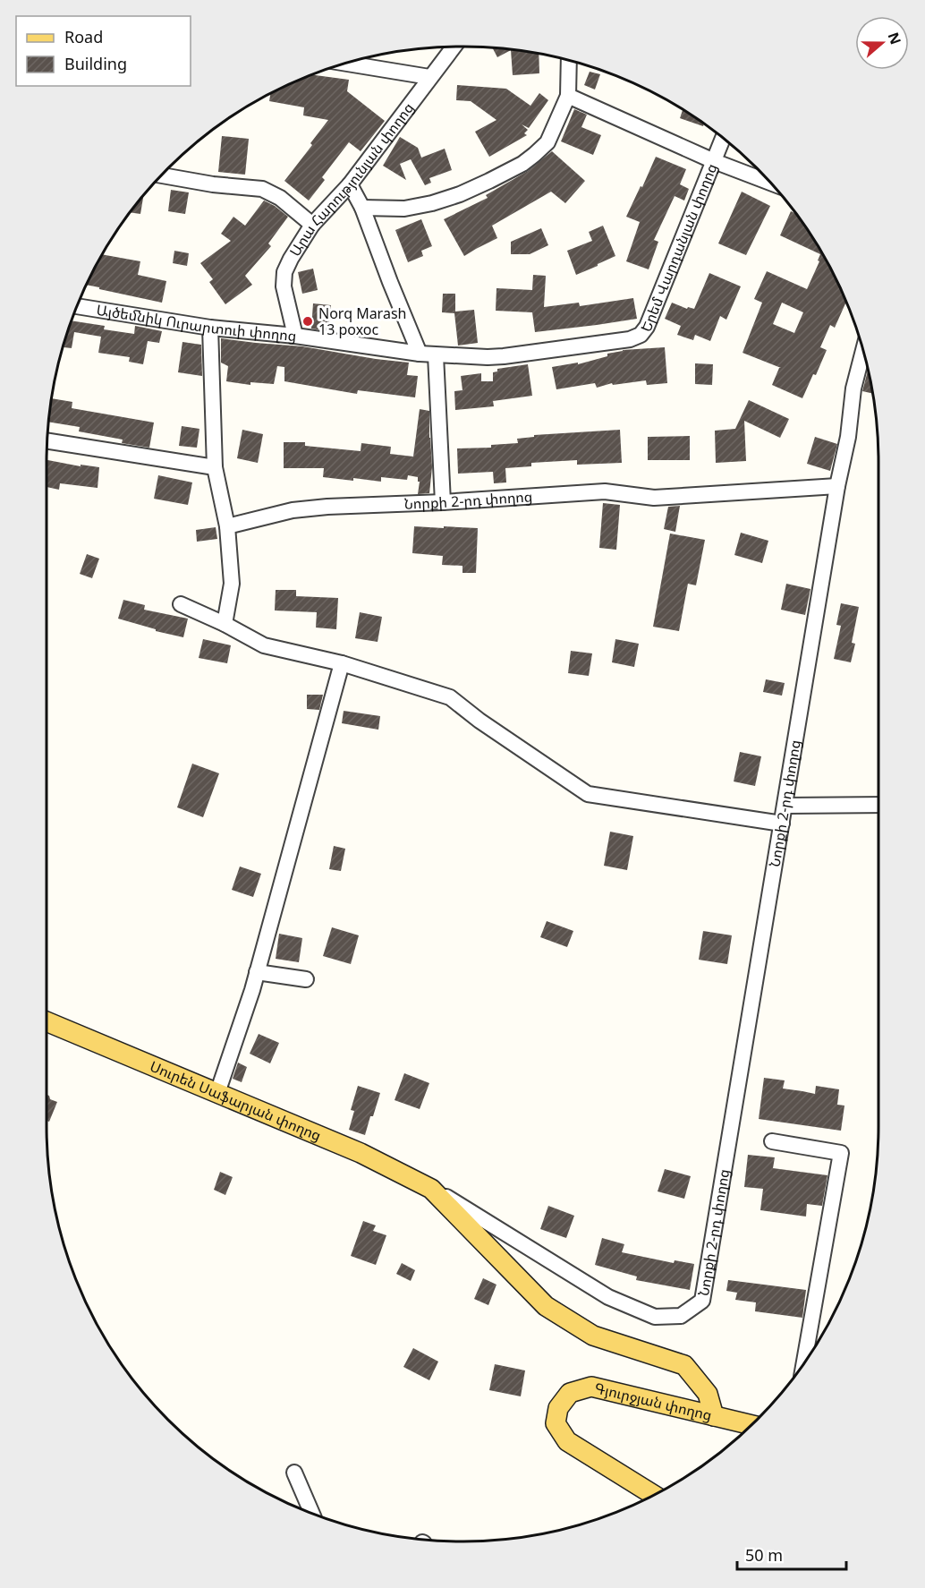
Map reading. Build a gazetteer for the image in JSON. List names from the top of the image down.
{
  "streets": {
    "main road": ["Սուրեն Սաֆարյան փողոց", "Գյուրջյան փողոց"],
    "street": [
      "Արա Հարությունյան փողոց",
      "Երեմ Վարդանյան փողոց",
      "Այծեմնիկ Ուրարտուի փողոց",
      "Նորքի 2-րդ փողոց"
    ]
  },
  "crossings": [
    ["Արա Հարությունյան փողոց", "Այծեմնիկ Ուրարտուի փողոց"],
    ["Երեմ Վարդանյան փողոց", "Այծեմնիկ Ուրարտուի փողոց"],
    ["Նորքի 2-րդ փողոց", "Սուրեն Սաֆարյան փողոց"]
  ],
  "places": ["Norq Marash 13 poxoc"],
  "legend": ["Road", "Building"],
  "scale_bar": "50 m",
  "north": "right"
}
